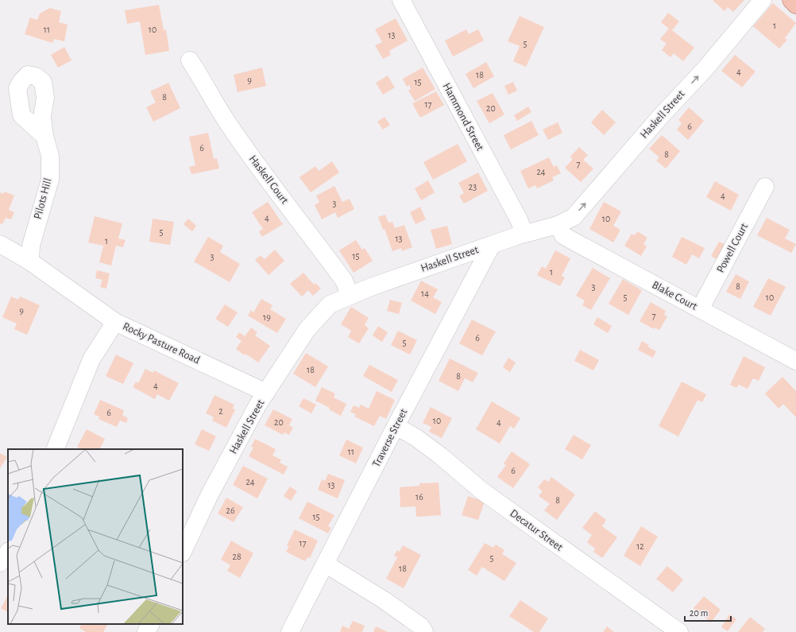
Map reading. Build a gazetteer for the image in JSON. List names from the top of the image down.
{
  "streets": {
    "street": [
      "Haskell Street",
      "Hammond Street",
      "Haskell Court",
      "Pilots Hill",
      "Powell Court",
      "Blake Court",
      "Rocky Pasture Road",
      "Traverse Street",
      "Decatur Street"
    ]
  },
  "crossings": [
    ["Haskell Street", "Hammond Street"],
    ["Haskell Street", "Haskell Court"],
    ["Haskell Street", "Blake Court"],
    ["Haskell Street", "Rocky Pasture Road"],
    ["Haskell Street", "Traverse Street"],
    ["Powell Court", "Blake Court"],
    ["Traverse Street", "Decatur Street"]
  ],
  "one_way": ["Haskell Street"],
  "house_numbers": [
    "1",
    "11",
    "10",
    "13",
    "5",
    "4",
    "18",
    "9",
    "15",
    "8",
    "17",
    "20",
    "6",
    "6",
    "8",
    "7",
    "24",
    "23",
    "4",
    "3",
    "4",
    "10",
    "5",
    "13",
    "1",
    "15",
    "3",
    "1",
    "8",
    "3",
    "14",
    "5",
    "10",
    "9",
    "7",
    "19",
    "6",
    "5",
    "18",
    "8",
    "4",
    "2",
    "6",
    "10",
    "20",
    "4",
    "11",
    "6",
    "24",
    "13",
    "16",
    "8",
    "26",
    "15",
    "17",
    "12",
    "28",
    "5",
    "18"
  ],
  "scale_bar": "20 m"
}
